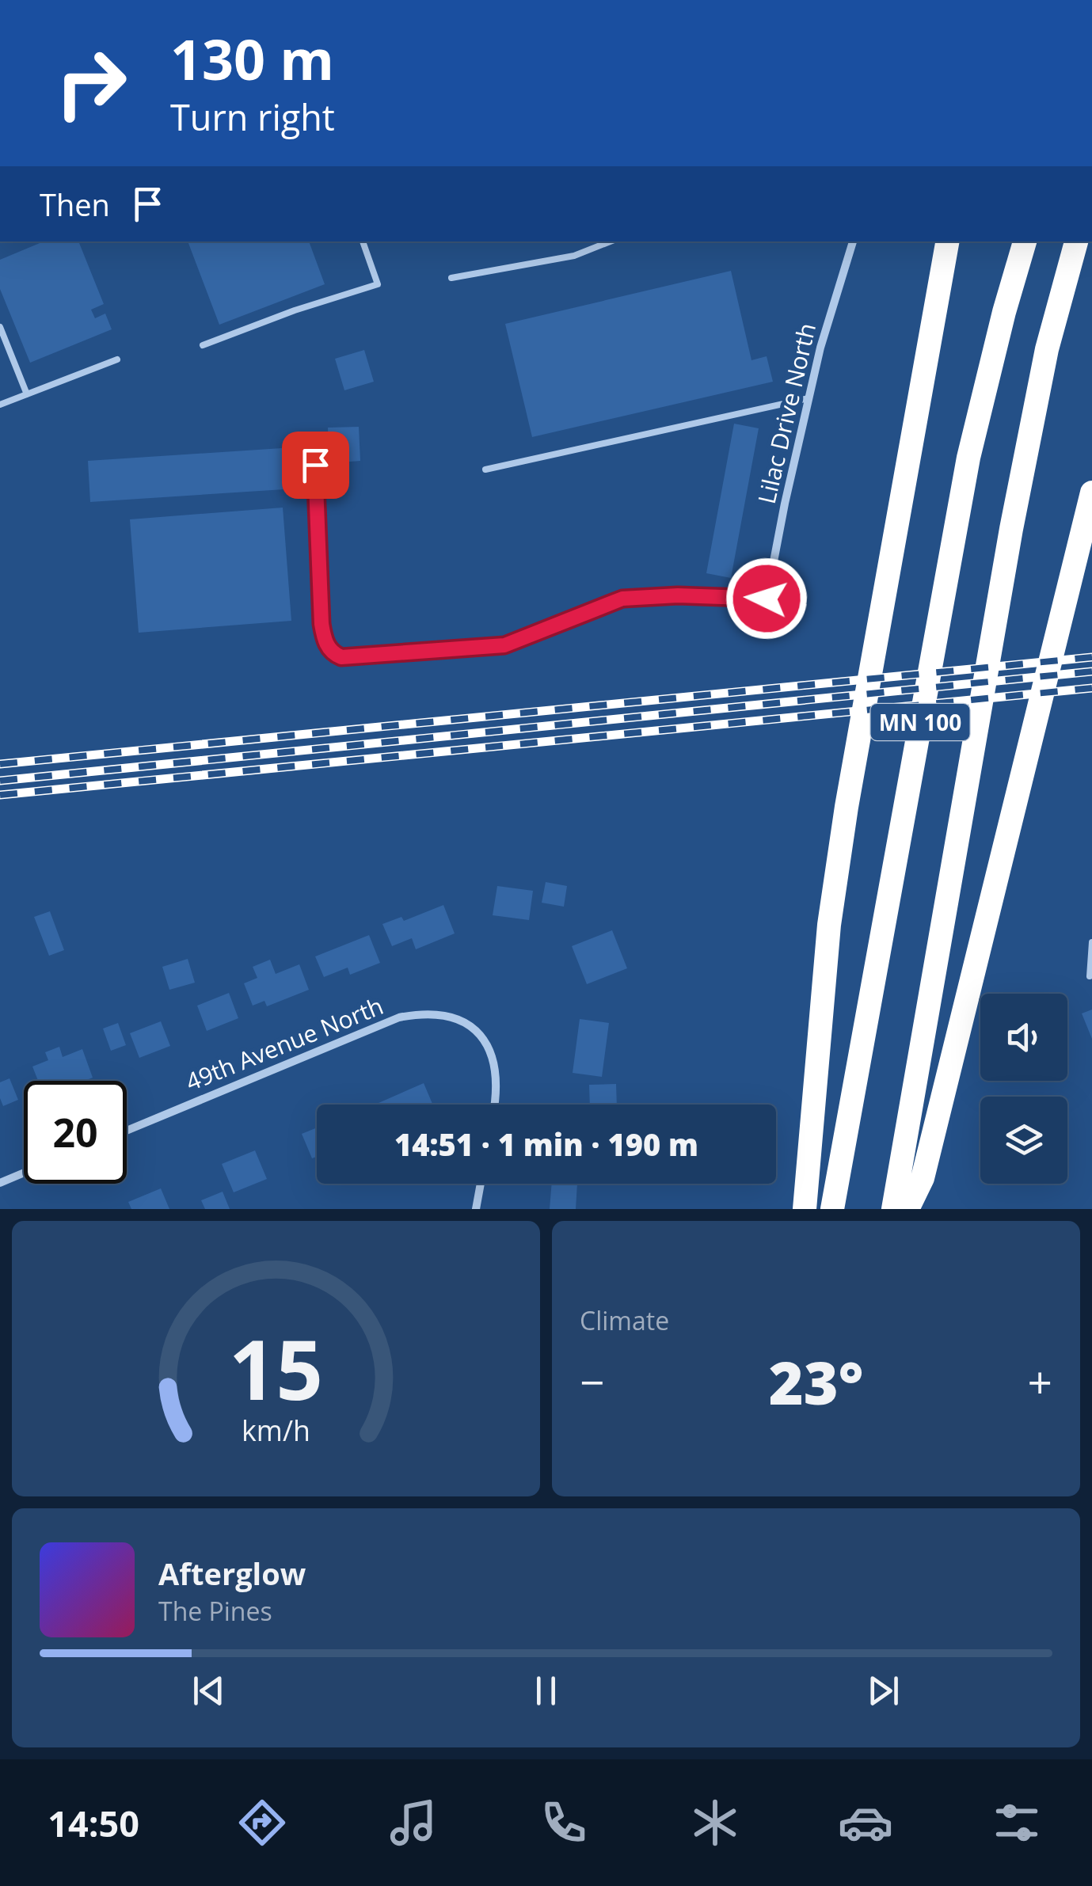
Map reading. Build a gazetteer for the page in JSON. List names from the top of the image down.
{
  "streets": {
    "highway": ["MN 100"],
    "street": ["Lilac Drive North", "49th Avenue North"]
  },
  "page": {
    "turn": ["130 m", "Turn right"],
    "then": "Then",
    "limit": "20",
    "trip": "14:51 · 1 min · 190 m",
    "tile": "Climate",
    "heat": ["−", "23°", "+"],
    "song": ["Afterglow", "The Pines"],
    "tabs": "14:50",
    "gauge": ["15", "km/h"]
  }
}
